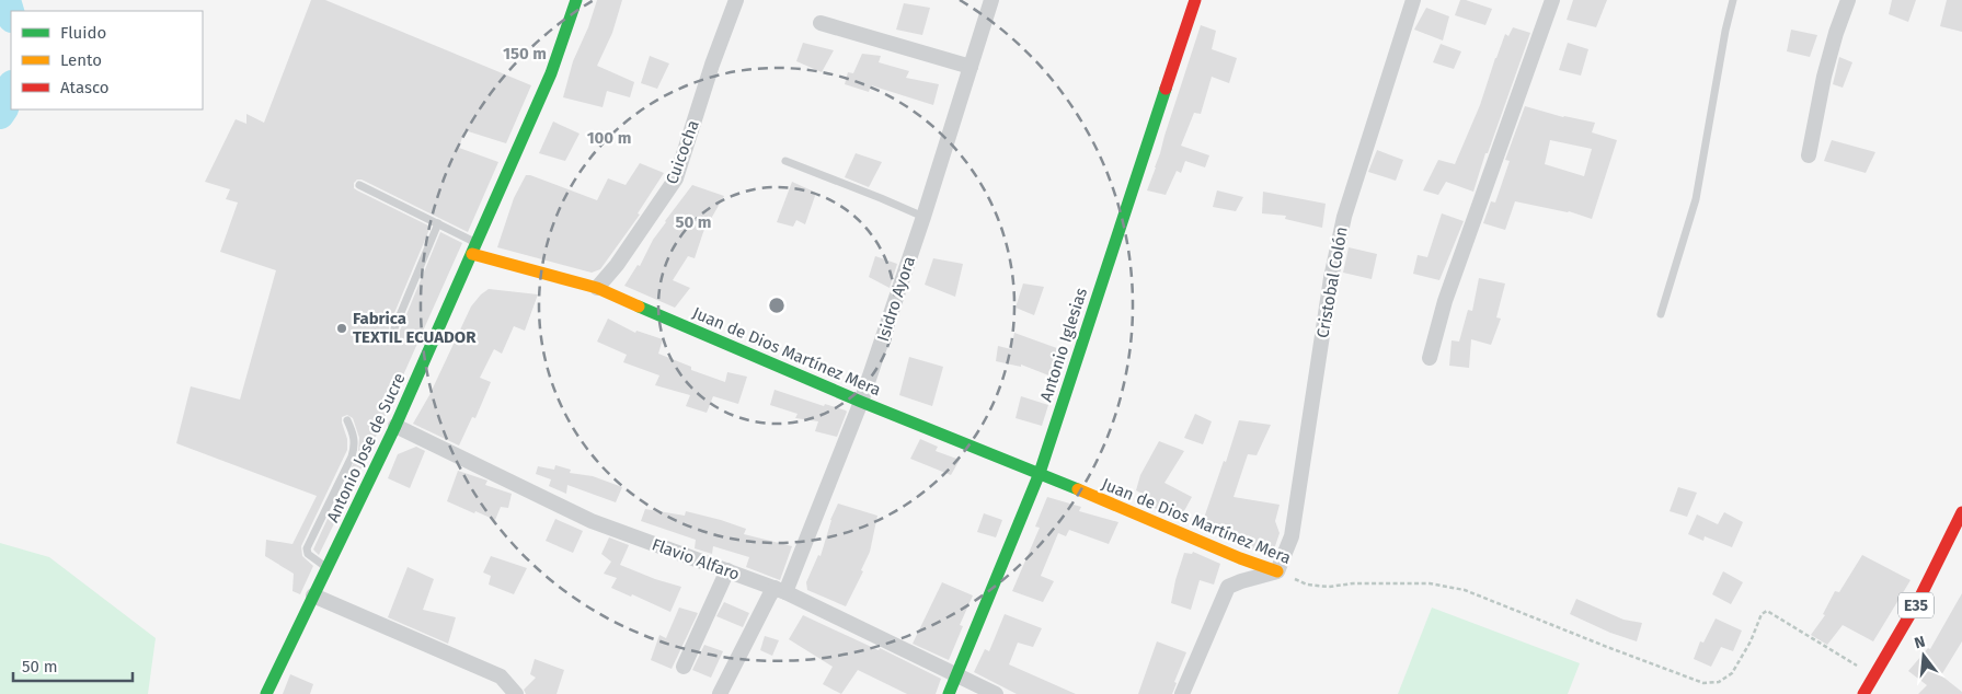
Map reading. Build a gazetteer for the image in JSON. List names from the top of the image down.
{
  "streets": {
    "main road": [
      "Antonio Iglesias",
      "Juan de Dios Martínez Mera",
      "Antonio Jose de Sucre",
      "E35"
    ],
    "street": [
      "Cuicocha",
      "Cristobal Colón",
      "Isidro Ayora",
      "Flavio Alfaro"
    ]
  },
  "crossings": [
    ["Cuicocha", "Juan de Dios Martínez Mera"],
    ["Cristobal Colón", "Juan de Dios Martínez Mera"],
    ["Isidro Ayora", "Juan de Dios Martínez Mera"],
    ["Isidro Ayora", "Flavio Alfaro"],
    ["Antonio Iglesias", "Juan de Dios Martínez Mera"],
    ["Antonio Iglesias", "Flavio Alfaro"],
    ["Juan de Dios Martínez Mera", "Antonio Jose de Sucre"],
    ["Juan de Dios Martínez Mera", "E35"],
    ["Antonio Jose de Sucre", "Flavio Alfaro"]
  ],
  "places": ["Fabrica TEXTIL ECUADOR"],
  "legend": ["Fluido", "Lento", "Atasco"],
  "scale_bar": "50 m",
  "north": "top",
  "rings": ["150 m", "100 m", "50 m"]
}
